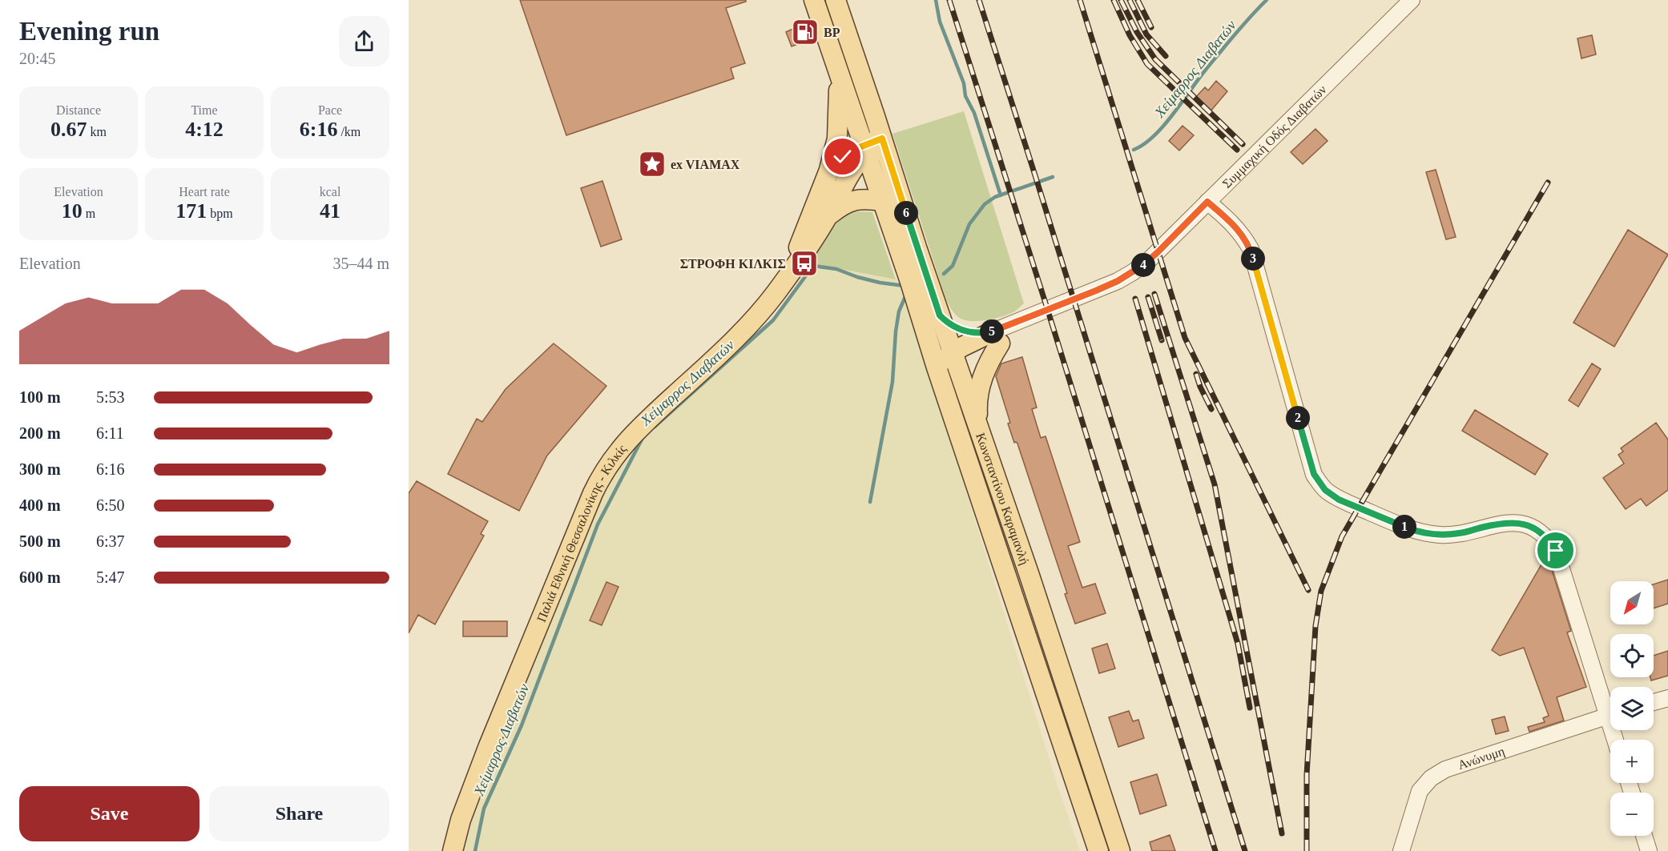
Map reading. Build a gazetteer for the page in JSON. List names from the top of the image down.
{
  "streets": {
    "main road": ["Κωνσταντίνου Καραμανλή", "Παλιά Εθνική Θεσσαλονίκης - Κιλκίς"],
    "street": ["Συμμαχική Οδός Διαβατών", "Ανώνυμη"]
  },
  "crossings": [
    ["Κωνσταντίνου Καραμανλή", "Παλιά Εθνική Θεσσαλονίκης - Κιλκίς"]
  ],
  "water": ["Χείμαρρος Διαβατών"],
  "places": {
    "fuel station": ["BP"],
    "place": ["ex VIAMAX"],
    "bus stop": ["ΣΤΡΟΦΗ ΚΙΛΚΙΣ"]
  },
  "north": "bottom left",
  "page": {
    "heading": ["Evening run", "20:45"],
    "stats": [
      ["Distance", "0.67 km"],
      ["Time", "4:12"],
      ["Pace", "6:16 /km"],
      ["Elevation", "10 m"],
      ["Heart rate", "171 bpm"],
      ["kcal", "41"]
    ],
    "pins": [
      "6",
      "3",
      "4",
      "5",
      "2",
      "1"
    ],
    "chart": ["Elevation", "35–44 m"],
    "list": [
      {
        "name": "100 m",
        "note": "5:53"
      },
      {
        "name": "200 m",
        "note": "6:11"
      },
      {
        "name": "300 m",
        "note": "6:16"
      },
      {
        "name": "400 m",
        "note": "6:50"
      },
      {
        "name": "500 m",
        "note": "6:37"
      },
      {
        "name": "600 m",
        "note": "5:47"
      }
    ],
    "map_buttons": ["+", "−"],
    "buttons": ["Save", "Share"]
  }
}
